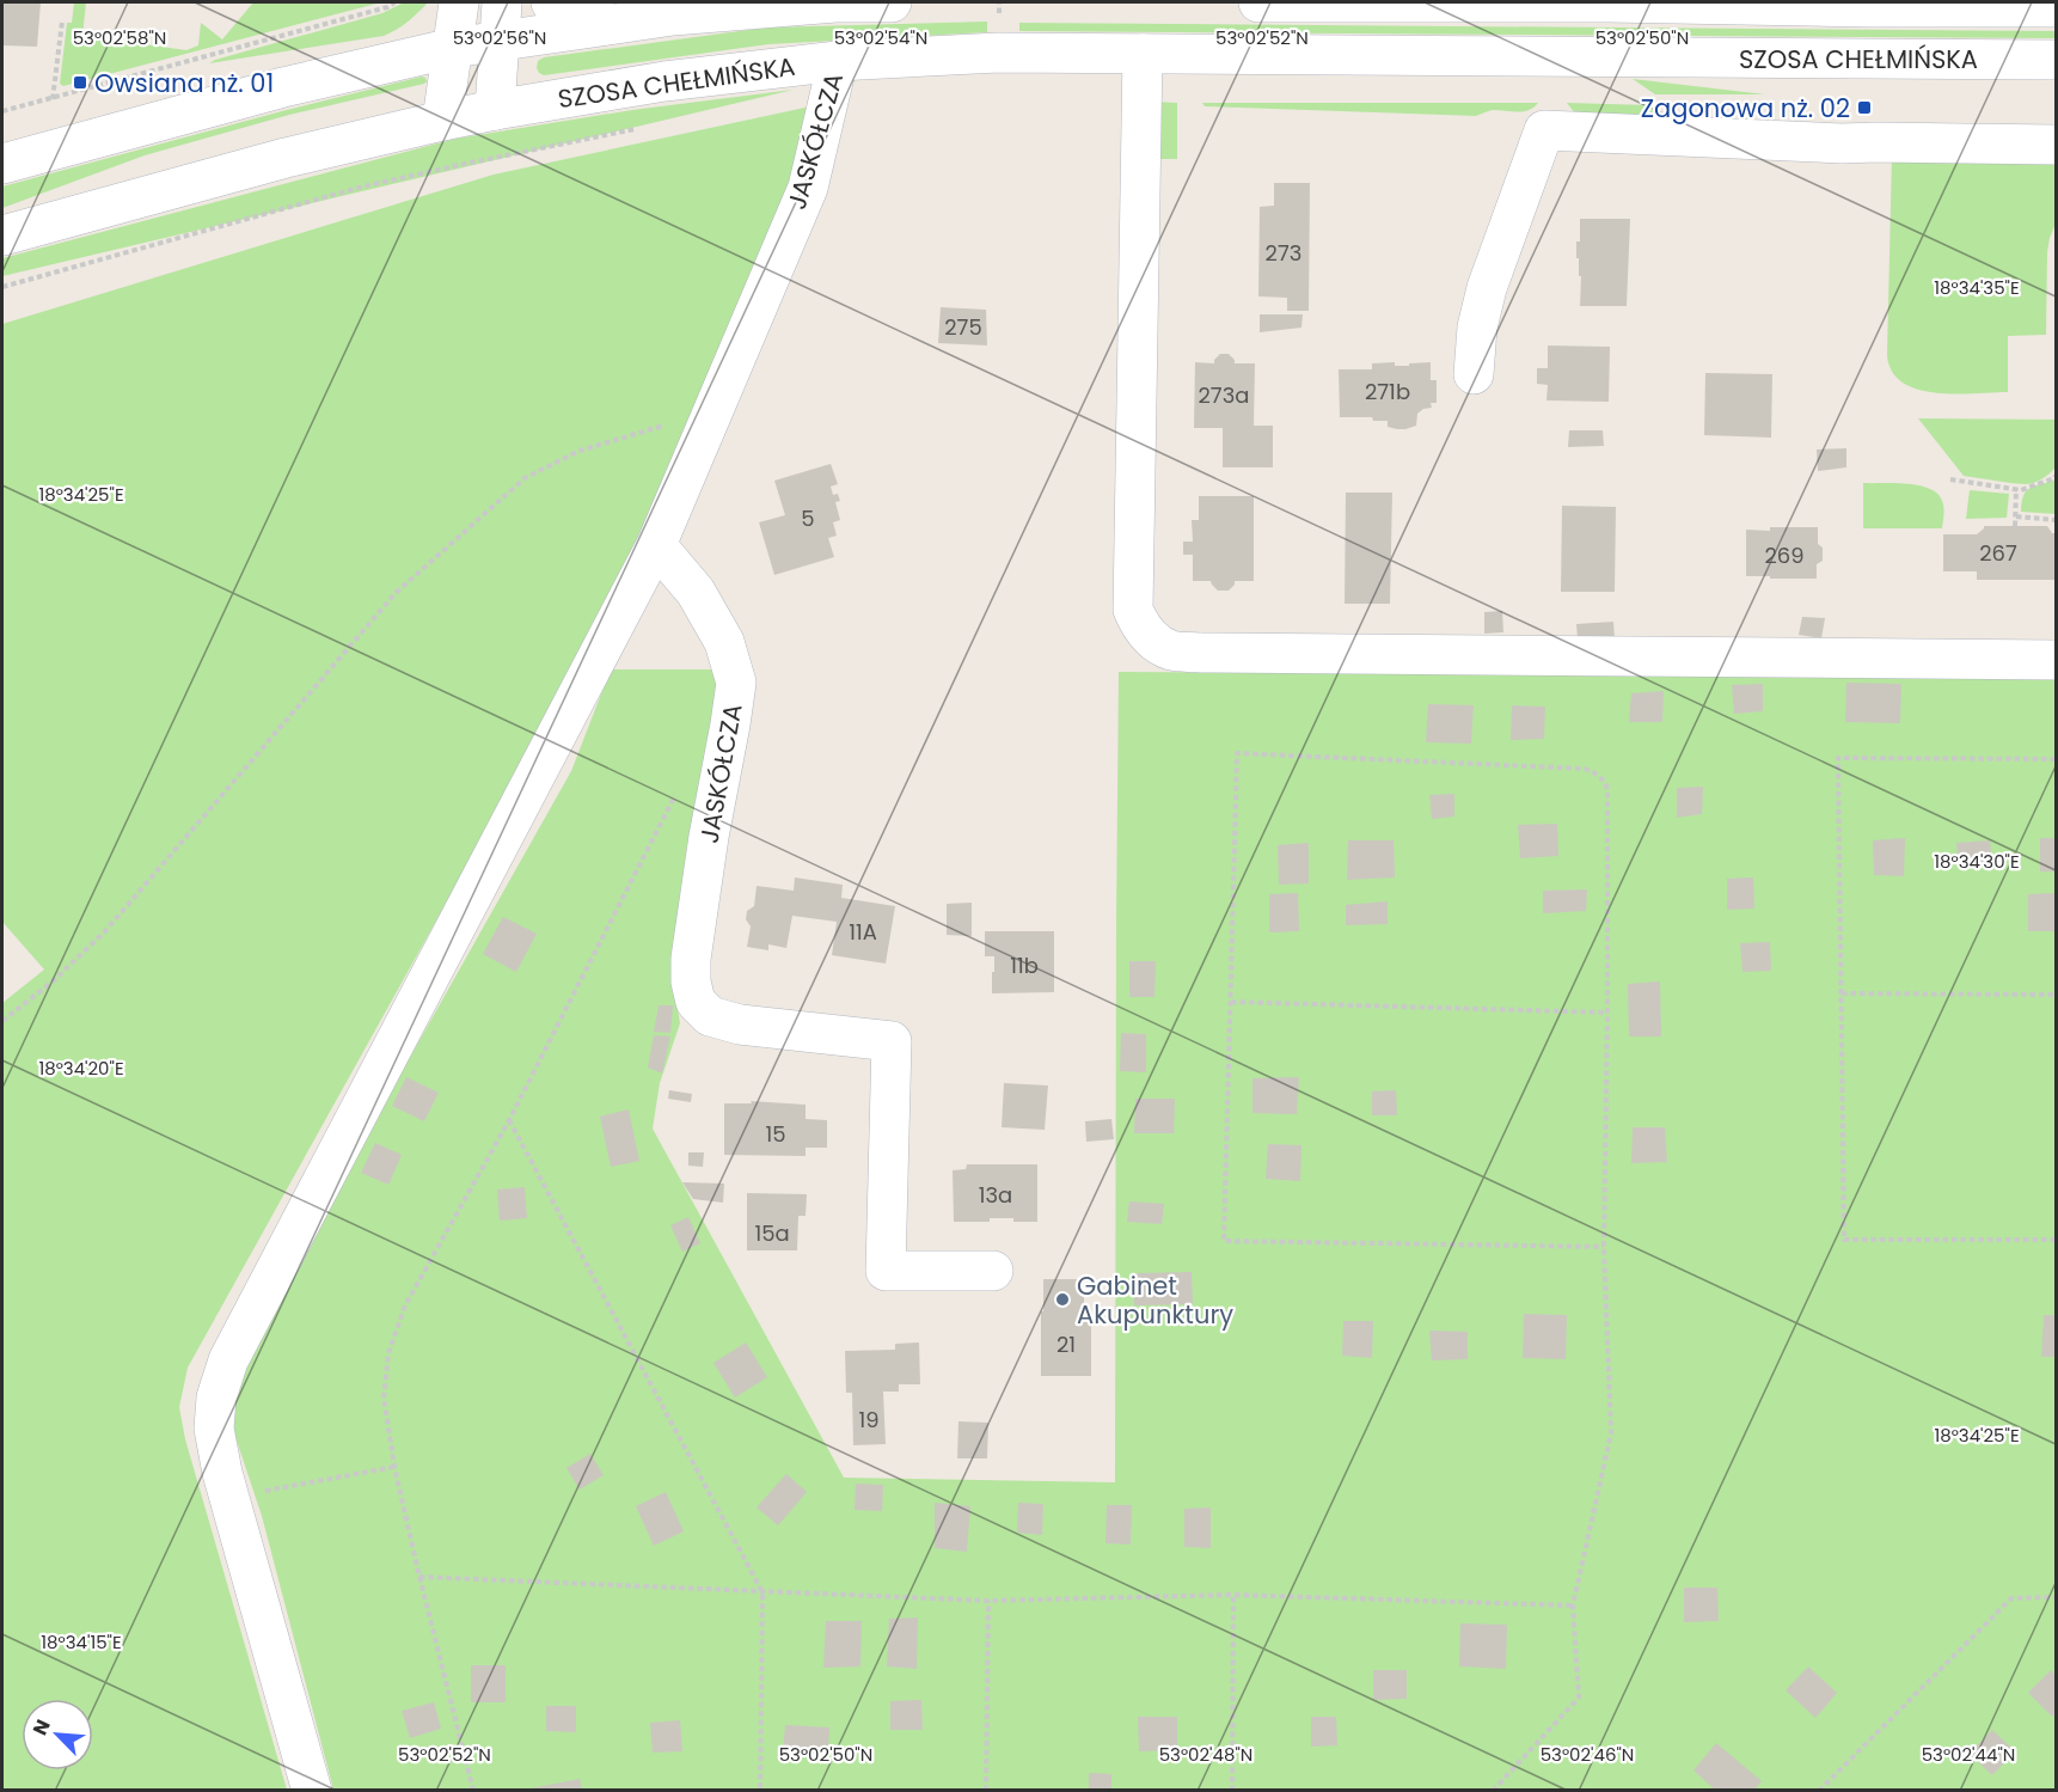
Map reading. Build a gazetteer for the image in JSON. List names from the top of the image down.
{
  "streets": {
    "street": ["SZOSA CHEŁMIŃSKA", "JASKÓŁCZA"]
  },
  "crossings": [
    ["SZOSA CHEŁMIŃSKA", "JASKÓŁCZA"]
  ],
  "places": {
    "transit": ["Owsiana nż. 01", "Zagonowa nż. 02"],
    "other": ["Gabinet Akupunktury"]
  },
  "house_numbers": [
    "273",
    "275",
    "271b",
    "273a",
    "5",
    "267",
    "269",
    "11A",
    "11b",
    "15",
    "13a",
    "15a",
    "21",
    "19"
  ],
  "north": "top left",
  "coordinates": [
    "53°02'58\"N",
    "53°02'56\"N",
    "53°02'54\"N",
    "53°02'52\"N",
    "53°02'50\"N",
    "18°34'35\"E",
    "18°34'25\"E",
    "18°34'30\"E",
    "18°34'20\"E",
    "18°34'15\"E",
    "53°02'46\"N",
    "53°02'44\"N",
    "53°02'48\"N"
  ]
}
